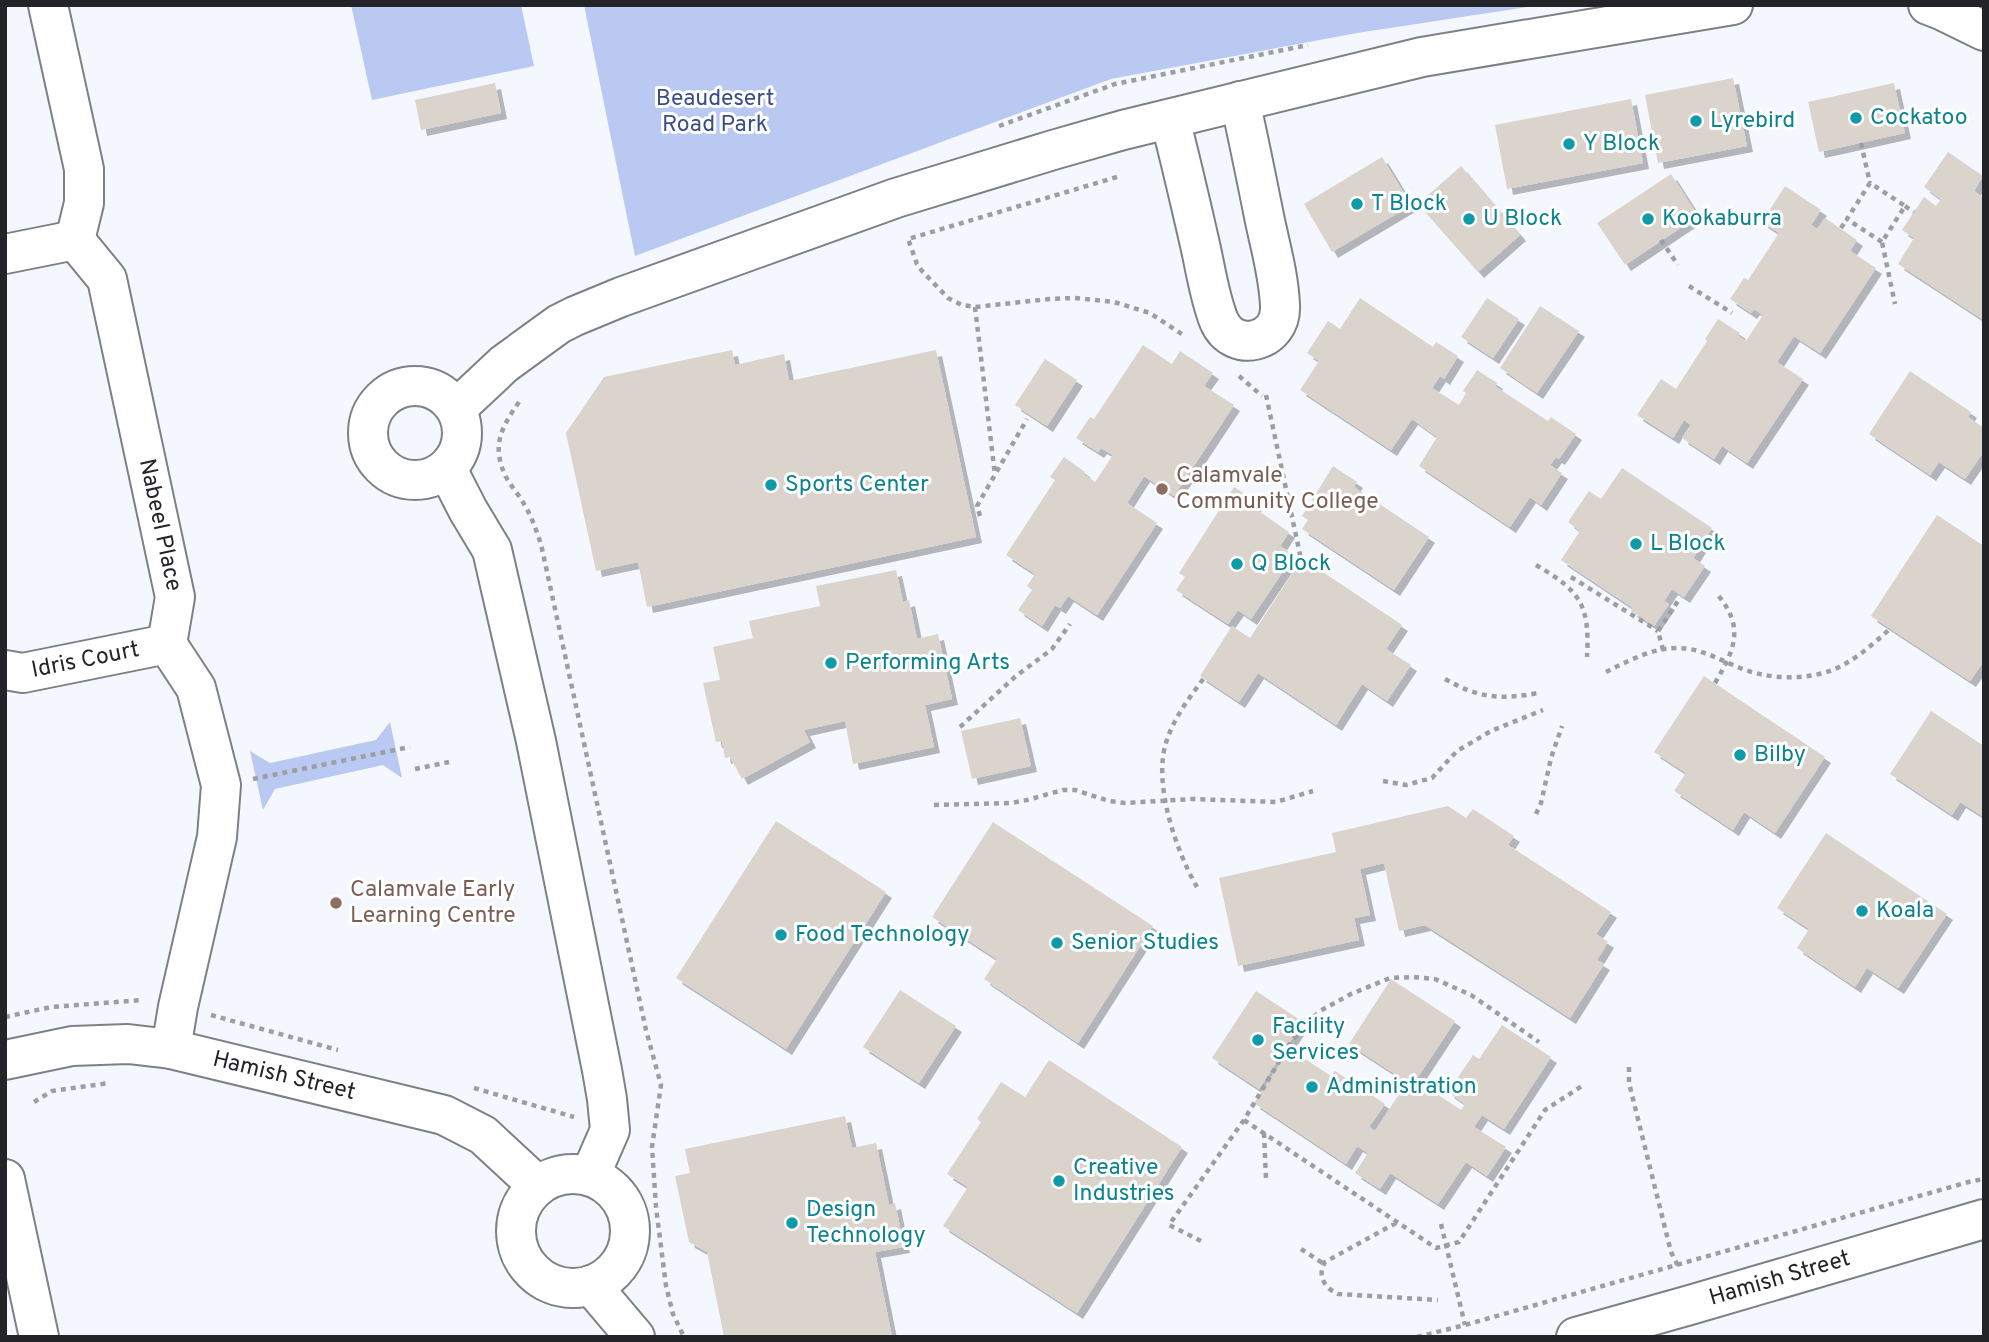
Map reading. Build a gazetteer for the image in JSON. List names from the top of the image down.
{
  "streets": {
    "street": ["Nabeel Place", "Idris Court", "Hamish Street"]
  },
  "crossings": [
    ["Nabeel Place", "Idris Court"]
  ],
  "parks": ["Beaudesert Road Park"],
  "places": [
    "Cockatoo",
    "Lyrebird",
    "Y Block",
    "T Block",
    "U Block",
    "Kookaburra",
    "Sports Center",
    "Calamvale Community College",
    "L Block",
    "Q Block",
    "Performing Arts",
    "Bilby",
    "Calamvale Early Learning Centre",
    "Koala",
    "Food Technology",
    "Senior Studies",
    "Facility Services",
    "Administration",
    "Creative Industries",
    "Design Technology"
  ]
}
